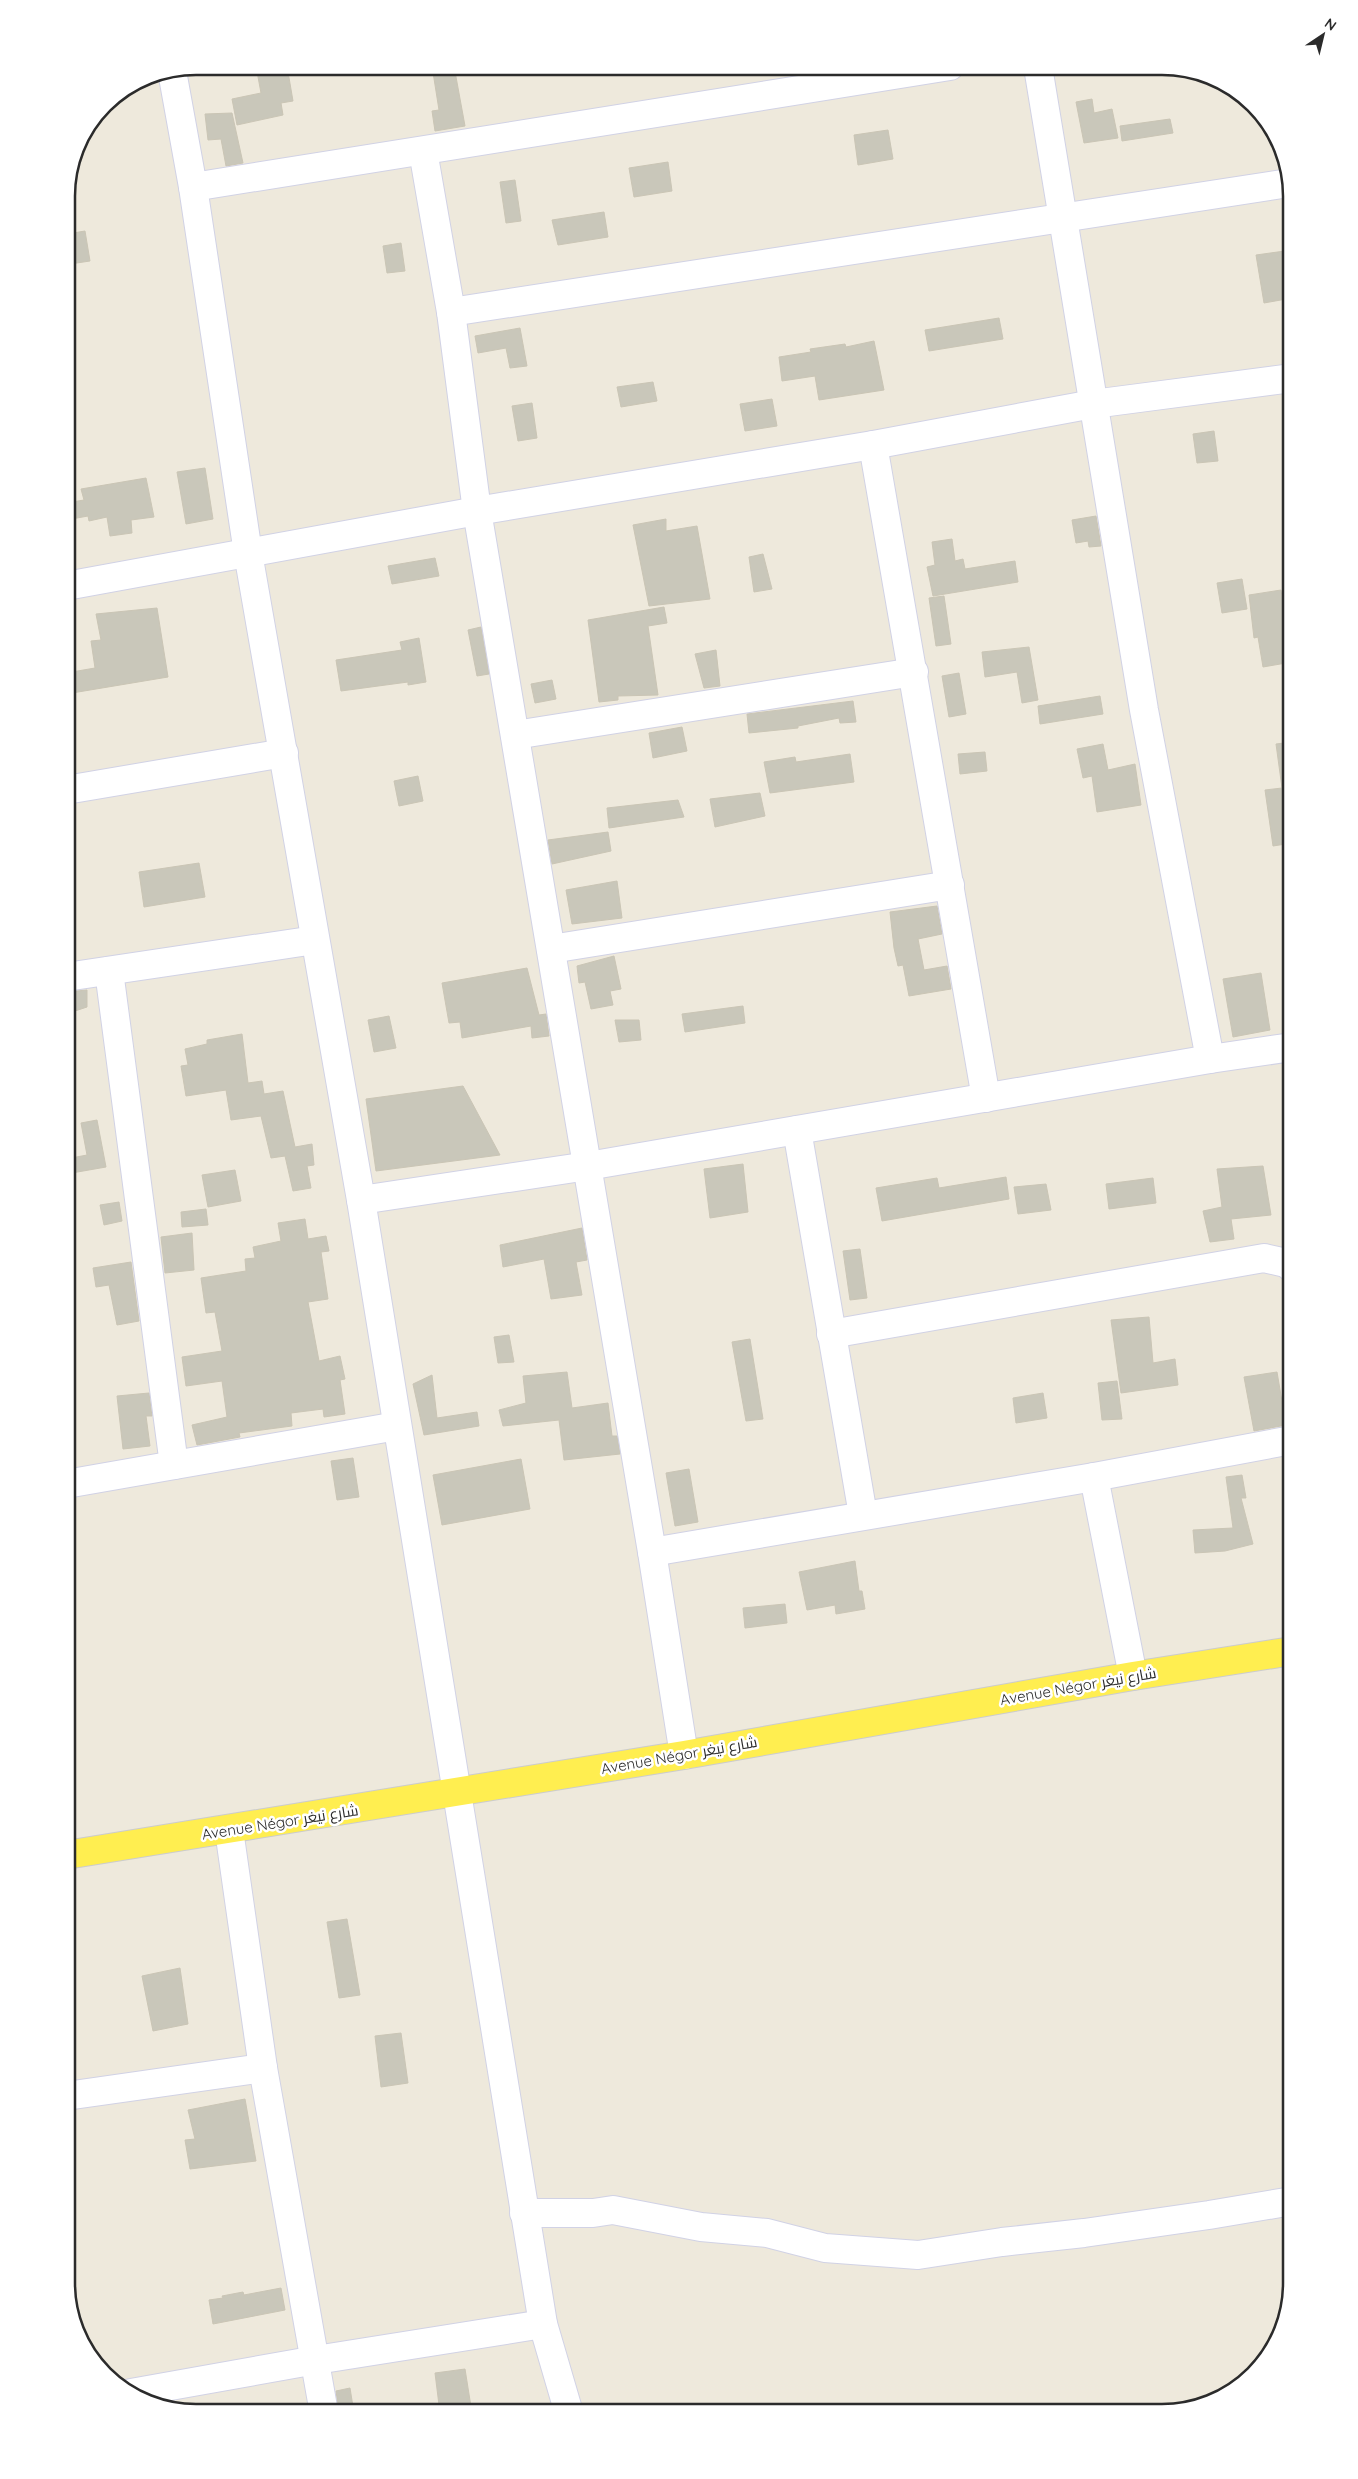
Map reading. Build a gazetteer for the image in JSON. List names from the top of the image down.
{
  "streets": {
    "main road": ["Avenue Négor شارع نيغر"]
  },
  "north": "top right"
}
